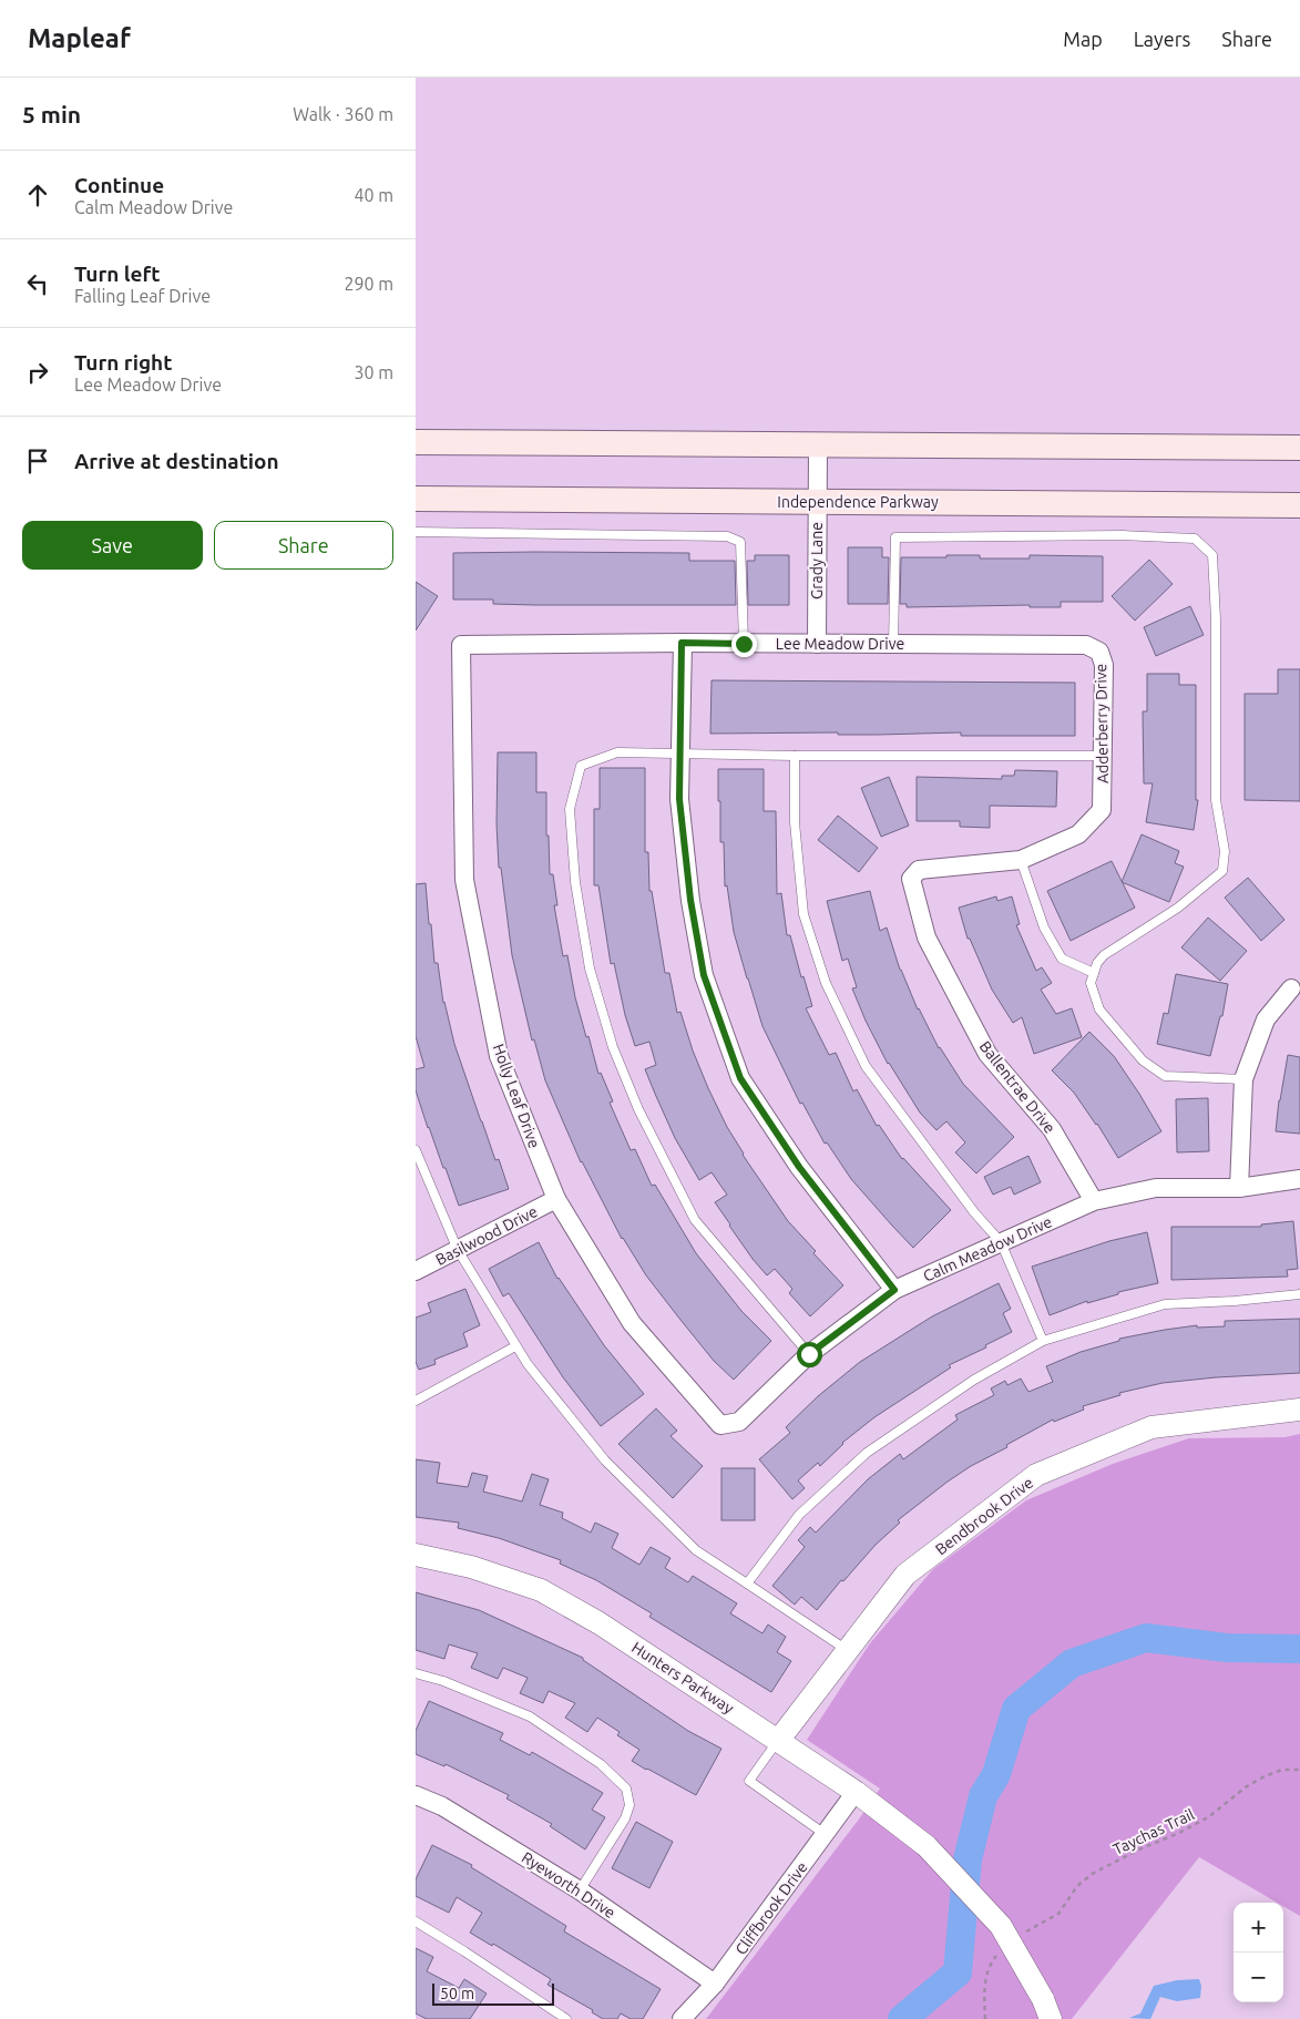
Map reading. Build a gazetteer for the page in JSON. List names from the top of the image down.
{
  "streets": {
    "main road": ["Independence Parkway"],
    "street": [
      "Grady Lane",
      "Lee Meadow Drive",
      "Adderberry Drive",
      "Ballentrae Drive",
      "Holly Leaf Drive",
      "Basilwood Drive",
      "Calm Meadow Drive",
      "Bendbrook Drive",
      "Hunters Parkway",
      "Ryeworth Drive",
      "Cliffbrook Drive"
    ],
    "path": ["Taychas Trail"]
  },
  "crossings": [
    ["Independence Parkway", "Grady Lane"],
    ["Grady Lane", "Lee Meadow Drive"],
    ["Lee Meadow Drive", "Adderberry Drive"],
    ["Lee Meadow Drive", "Holly Leaf Drive"],
    ["Adderberry Drive", "Ballentrae Drive"],
    ["Ballentrae Drive", "Calm Meadow Drive"],
    ["Holly Leaf Drive", "Basilwood Drive"],
    ["Holly Leaf Drive", "Calm Meadow Drive"],
    ["Bendbrook Drive", "Hunters Parkway"],
    ["Hunters Parkway", "Cliffbrook Drive"],
    ["Ryeworth Drive", "Cliffbrook Drive"]
  ],
  "scale_bar": "50 m",
  "page": {
    "header": "Mapleaf",
    "nav": ["Map", "Layers", "Share"],
    "heading": ["5 min", "Walk · 360 m"],
    "list": [
      ["Continue", "Calm Meadow Drive", "40 m"],
      ["Turn left", "Falling Leaf Drive", "290 m"],
      ["Turn right", "Lee Meadow Drive", "30 m"],
      "Arrive at destination"
    ],
    "buttons": ["Save", "Share"],
    "map_buttons": ["+", "−"],
    "scale": "50 m"
  }
}
